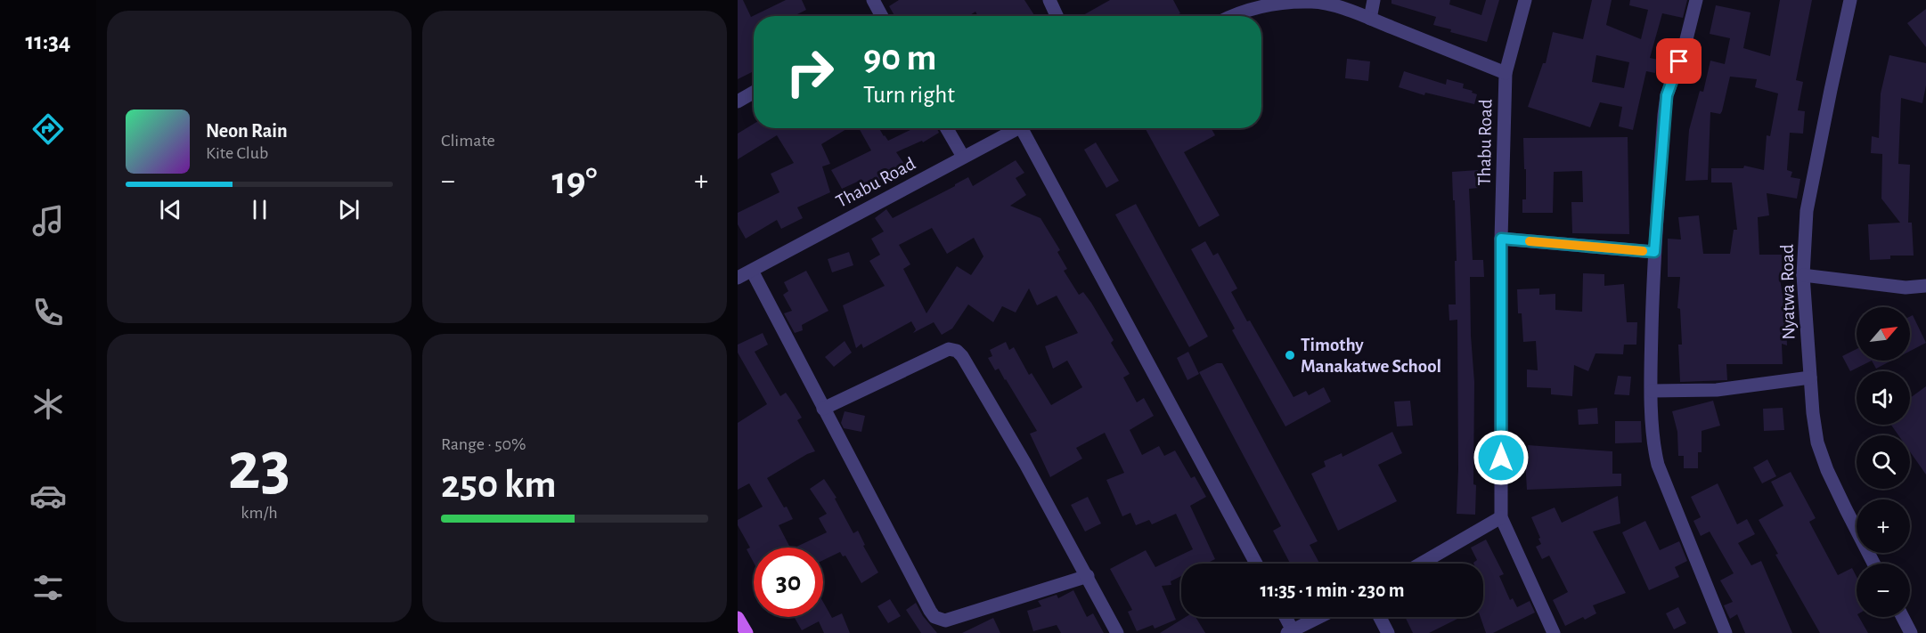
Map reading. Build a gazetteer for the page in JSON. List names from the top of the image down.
{
  "streets": {
    "street": ["Thabu Road", "Nyatwa Road"]
  },
  "places": ["Timothy Manakatwe School"],
  "north": "top right",
  "page": {
    "tabs": "11:34",
    "tile": [
      "Climate",
      ["23", "km/h"],
      ["Range · 50%", "250 km"]
    ],
    "turn": ["90 m", "Turn right"],
    "song": ["Neon Rain", "Kite Club"],
    "heat": ["−", "19°", "+"],
    "map_buttons": ["+", "−"],
    "limit": "30",
    "trip": "11:35 · 1 min · 230 m"
  }
}
